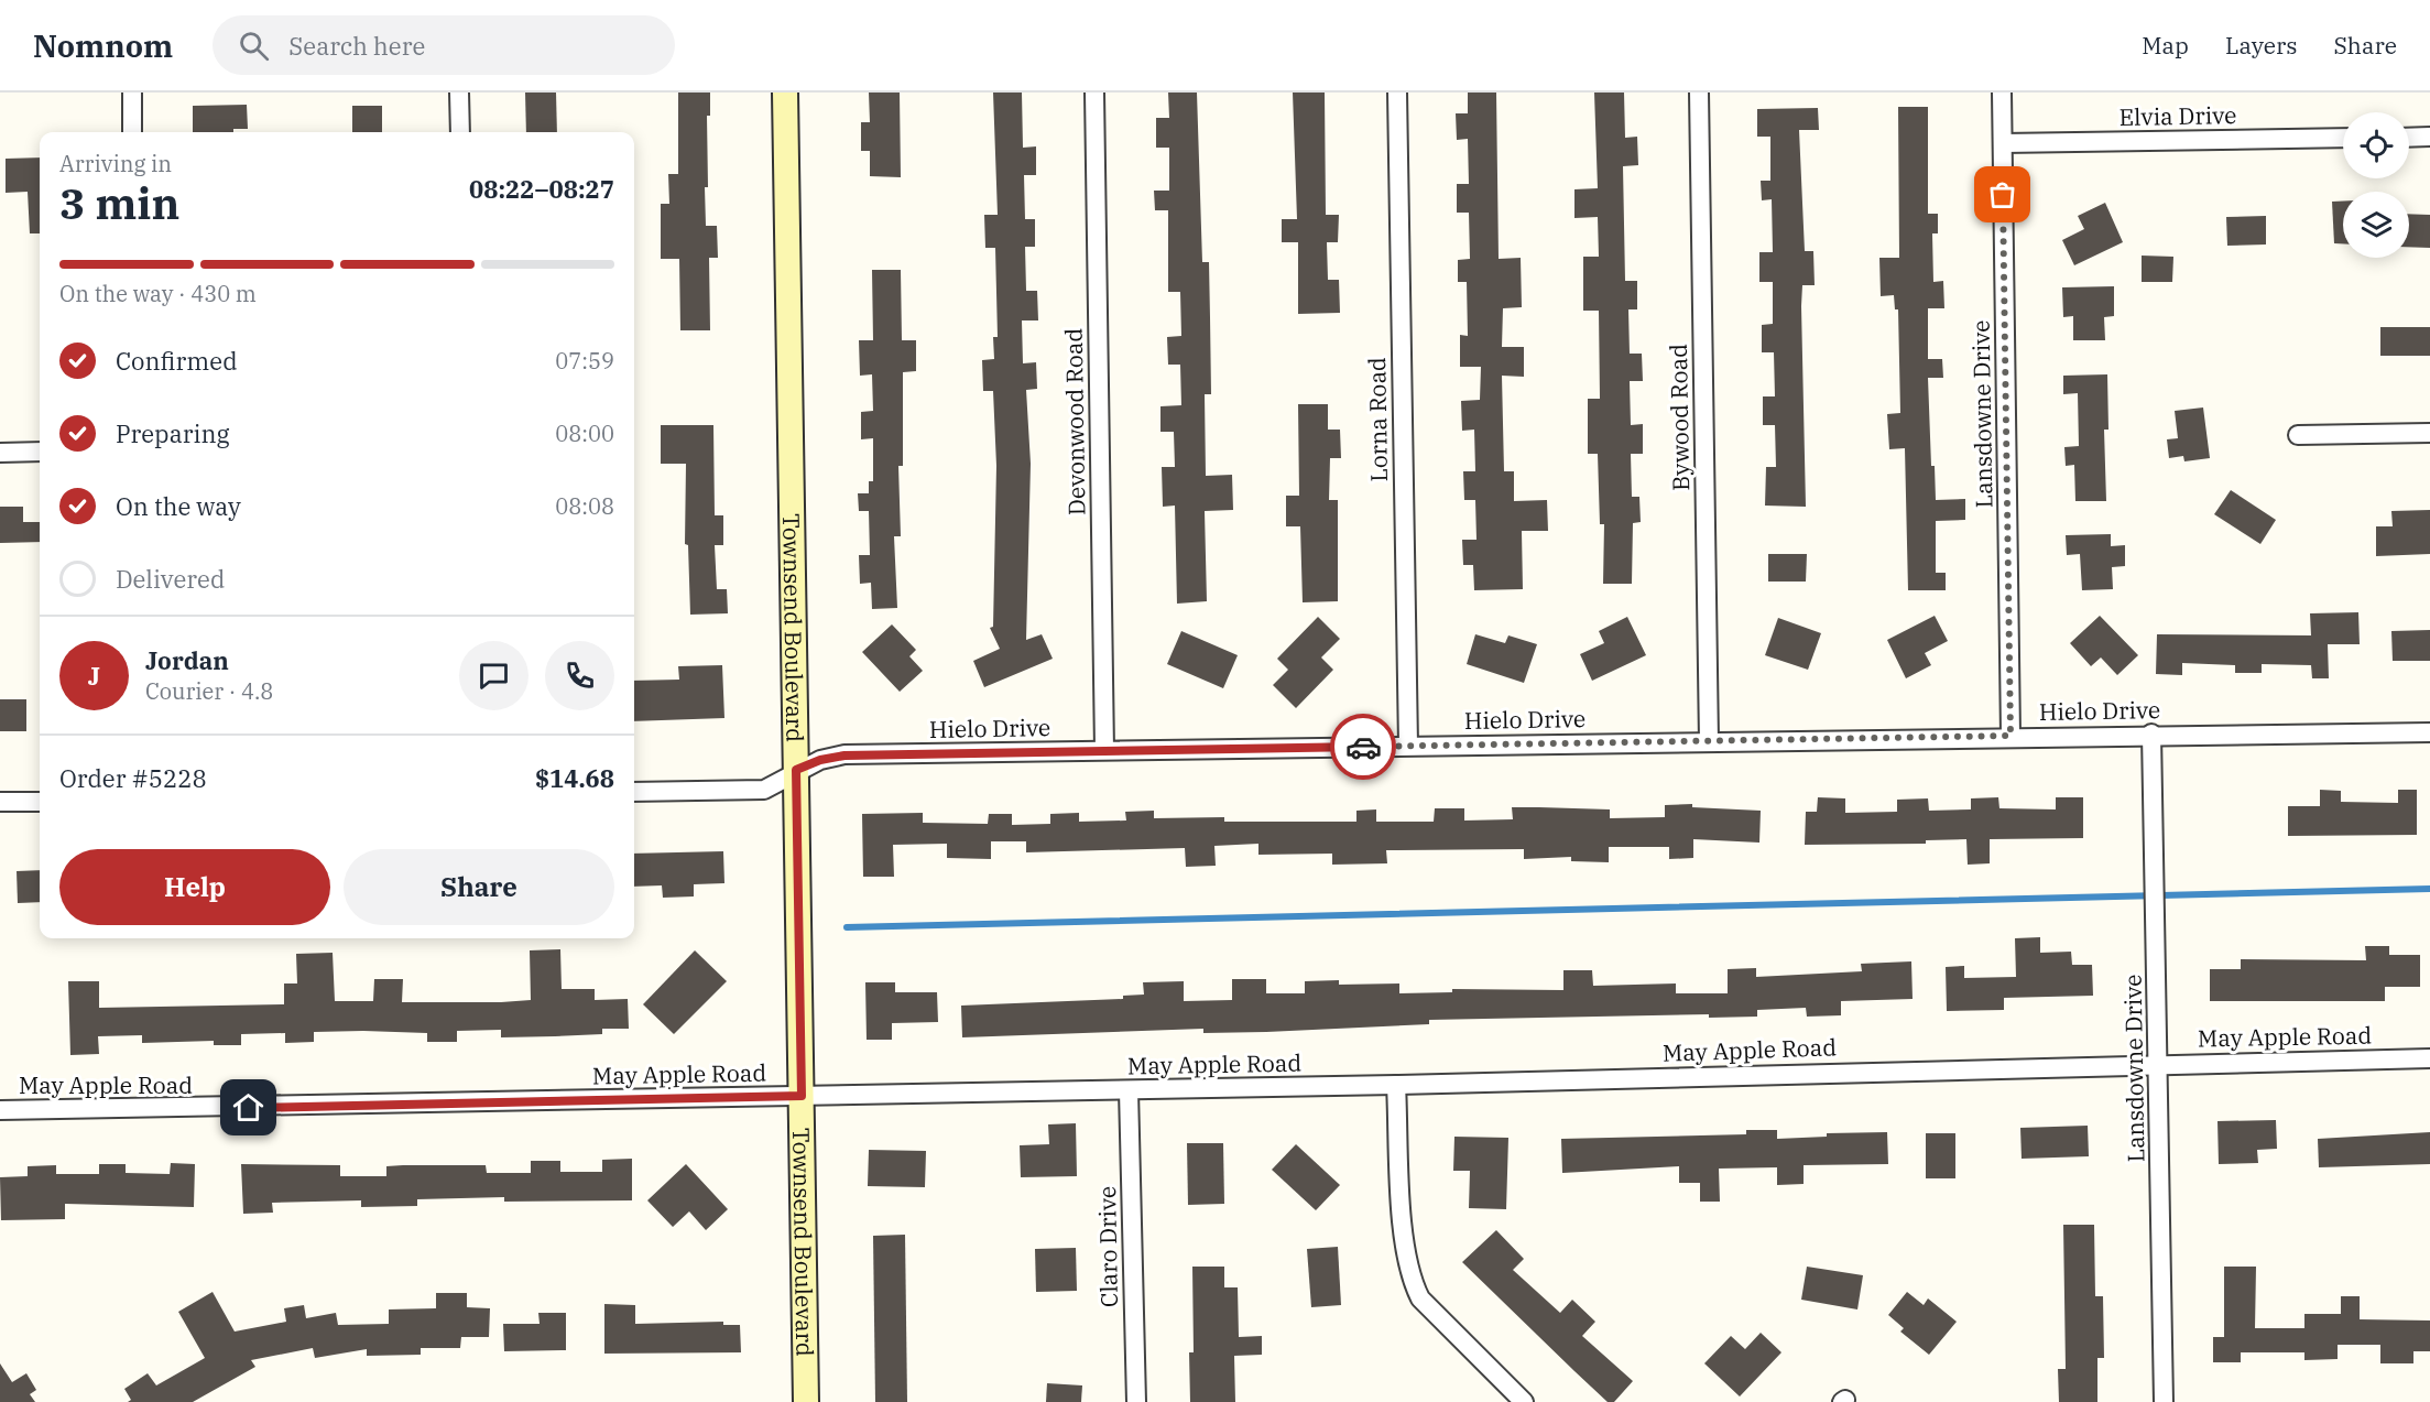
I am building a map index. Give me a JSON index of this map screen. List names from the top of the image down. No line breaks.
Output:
{"streets":{"street":["Elvia Drive","Lansdowne Drive","Bywood Road","Lorna Road","Devonwood Road","Townsend Boulevard","Hielo Drive","May Apple Road","Claro Drive"]},"crossings":[["Elvia Drive","Lansdowne Drive"],["Lansdowne Drive","Hielo Drive"],["Lansdowne Drive","May Apple Road"],["Bywood Road","Hielo Drive"],["Lorna Road","Hielo Drive"],["Devonwood Road","Hielo Drive"],["Townsend Boulevard","Hielo Drive"],["Townsend Boulevard","May Apple Road"],["May Apple Road","Claro Drive"]],"page":{"header":"Nomnom","search":"Search here","nav":["Map","Layers","Share"],"heading":["3 min","Arriving in","08:22–08:27"],"panel":["Jordan","Courier · 4.8","Order #5228","$14.68"],"bar":"On the way · 430 m","list":[["Confirmed","07:59"],["Preparing","08:00"],["On the way","08:08"],"Delivered"],"round":"J","buttons":["Help","Share"]}}
